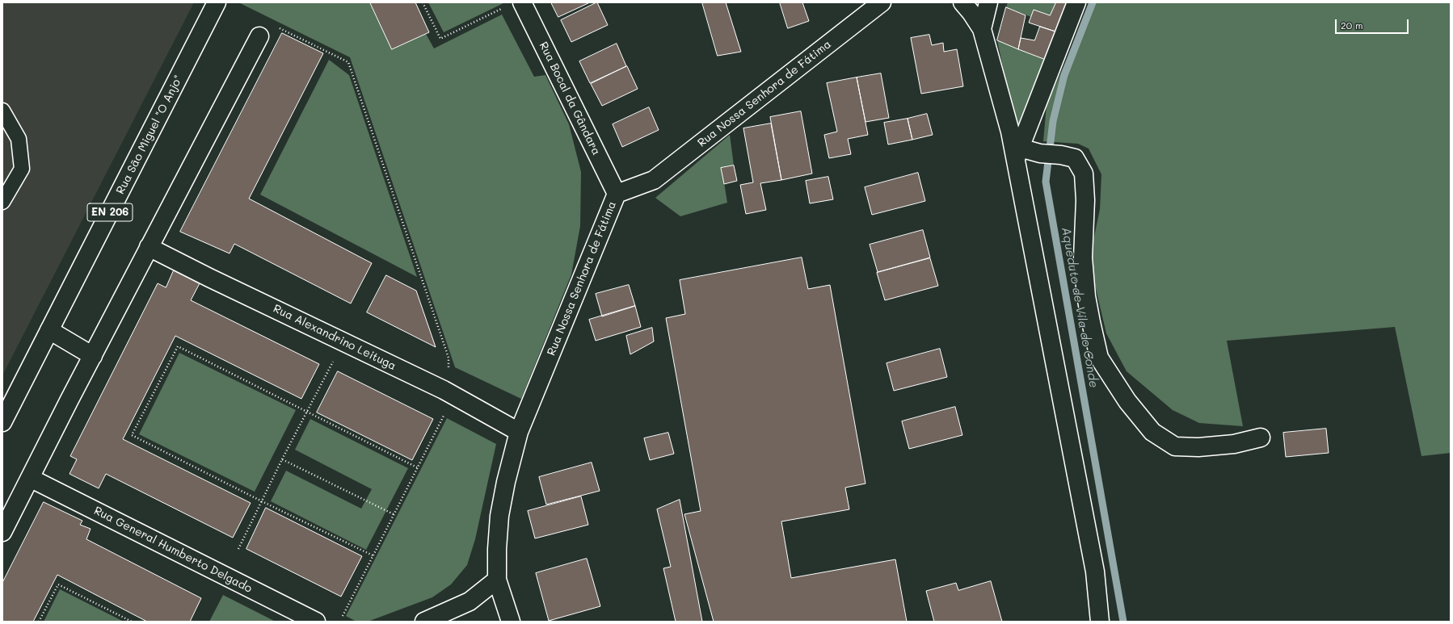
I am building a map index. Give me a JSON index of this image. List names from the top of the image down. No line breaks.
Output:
{"streets":{"street":["Rua Nossa Senhora de Fátima","Rua Bocal da Gândara","Rua São Miguel \"O Anjo\"","EN 206","Rua Alexandrino Leituga","Rua General Humberto Delgado"]},"crossings":[["Rua Nossa Senhora de Fátima","Rua Bocal da Gândara"],["Rua Nossa Senhora de Fátima","Rua Alexandrino Leituga"]],"water":["Aqueduto de Vila do Conde"],"scale_bar":"20 m"}
